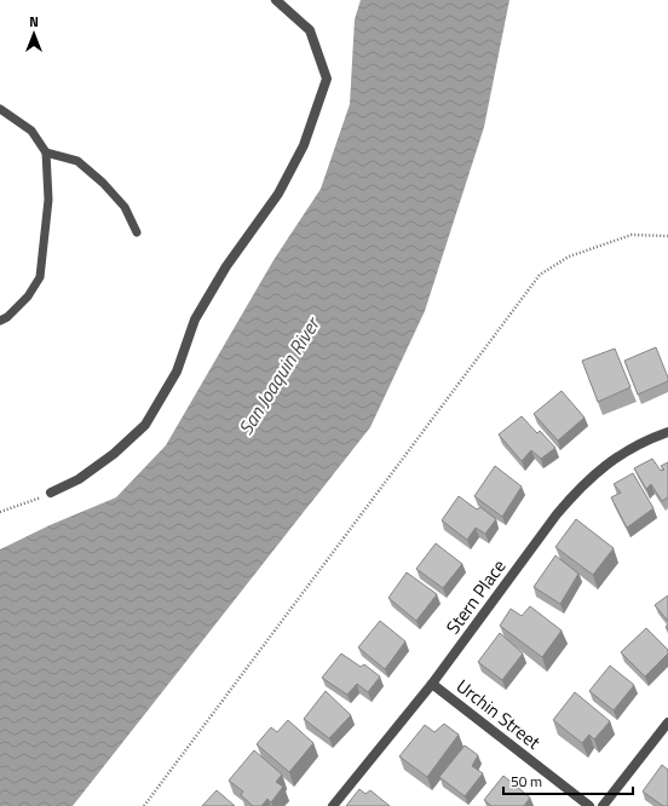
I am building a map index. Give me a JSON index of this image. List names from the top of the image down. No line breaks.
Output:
{"streets":{"street":["Stern Place","Urchin Street"]},"crossings":[["Stern Place","Urchin Street"]],"water":["San Joaquin River"],"scale_bar":"50 m","north":"top"}
